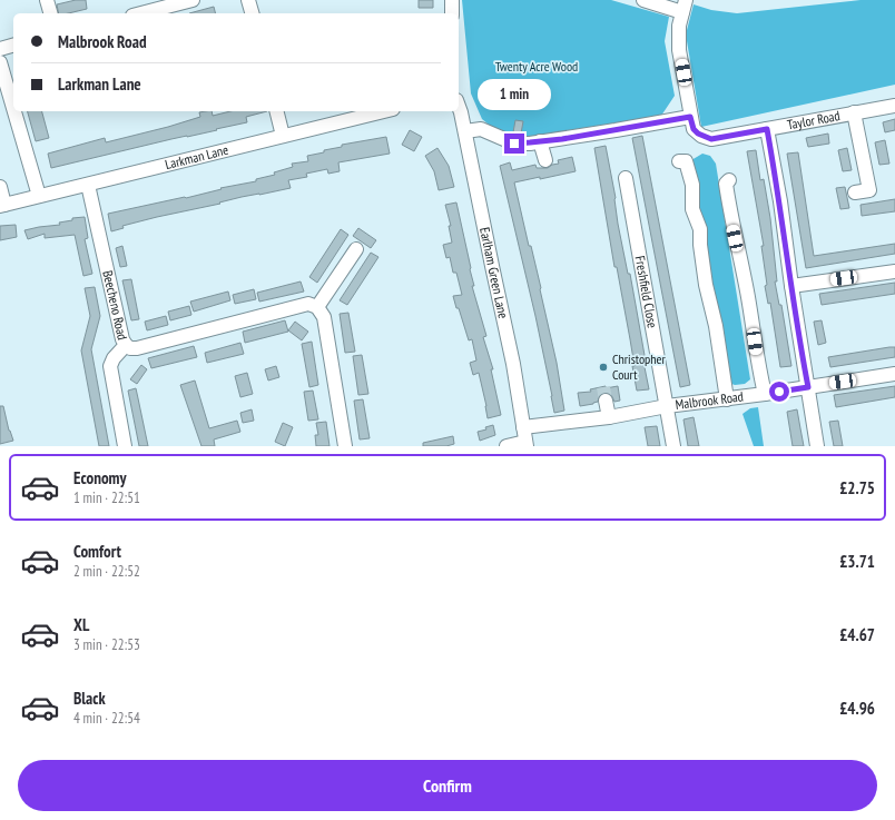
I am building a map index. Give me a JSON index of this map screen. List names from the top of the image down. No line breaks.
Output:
{"streets":{"street":["Taylor Road","Larkman Lane","Earlham Green Lane","Freshfield Close","Beecheno Road","Malbrook Road"]},"crossings":[["Larkman Lane","Beecheno Road"],["Earlham Green Lane","Malbrook Road"],["Freshfield Close","Malbrook Road"]],"parks":["Twenty Acre Wood"],"places":["Christopher Court"],"page":{"banner":["Malbrook Road","Larkman Lane"],"bubble":"1 min","list":[{"name":"Economy","note":"1 min · 22:51","value":"£2.75"},{"name":"Comfort","note":"2 min · 22:52","value":"£3.71"},{"name":"XL","note":"3 min · 22:53","value":"£4.67"},{"name":"Black","note":"4 min · 22:54","value":"£4.96"}],"buttons":"Confirm"}}
